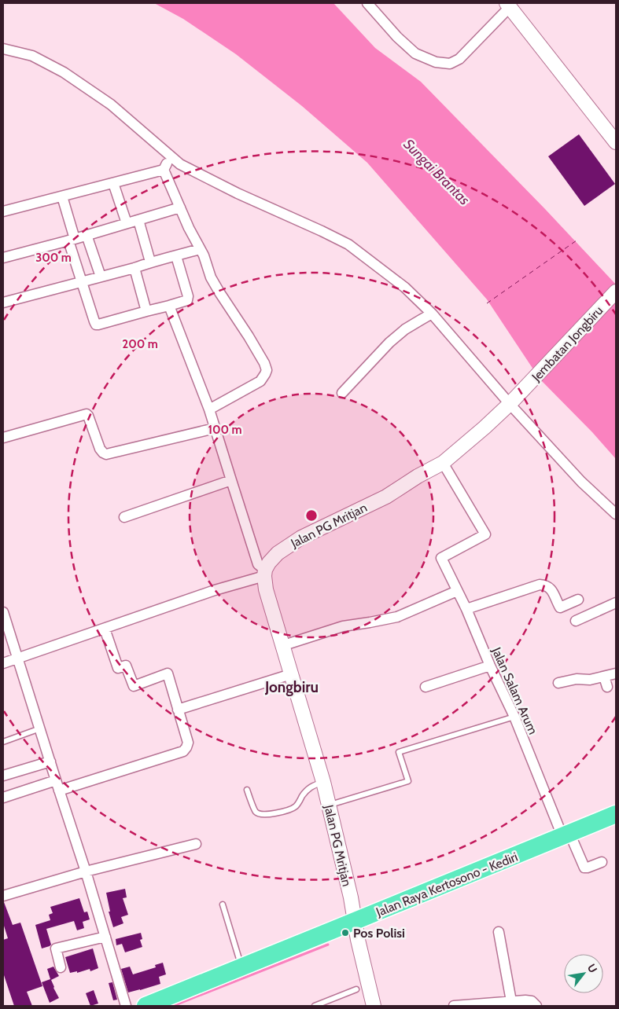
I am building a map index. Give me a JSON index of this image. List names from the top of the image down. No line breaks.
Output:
{"streets":{"highway":["Jalan Raya Kertosono - Kediri"],"main road":["Jembatan Jongbiru","Jalan PG Mritjan"],"street":["Jalan Salam Arum"]},"crossings":[["Jembatan Jongbiru","Jalan PG Mritjan"],["Jalan PG Mritjan","Jalan Salam Arum"],["Jalan PG Mritjan","Jalan Raya Kertosono - Kediri"],["Jalan Salam Arum","Jalan Raya Kertosono - Kediri"]],"districts":["Jongbiru"],"water":["Sungai Brantas"],"places":["Pos Polisi"],"north":"top right","rings":["300 m","200 m","100 m"]}
